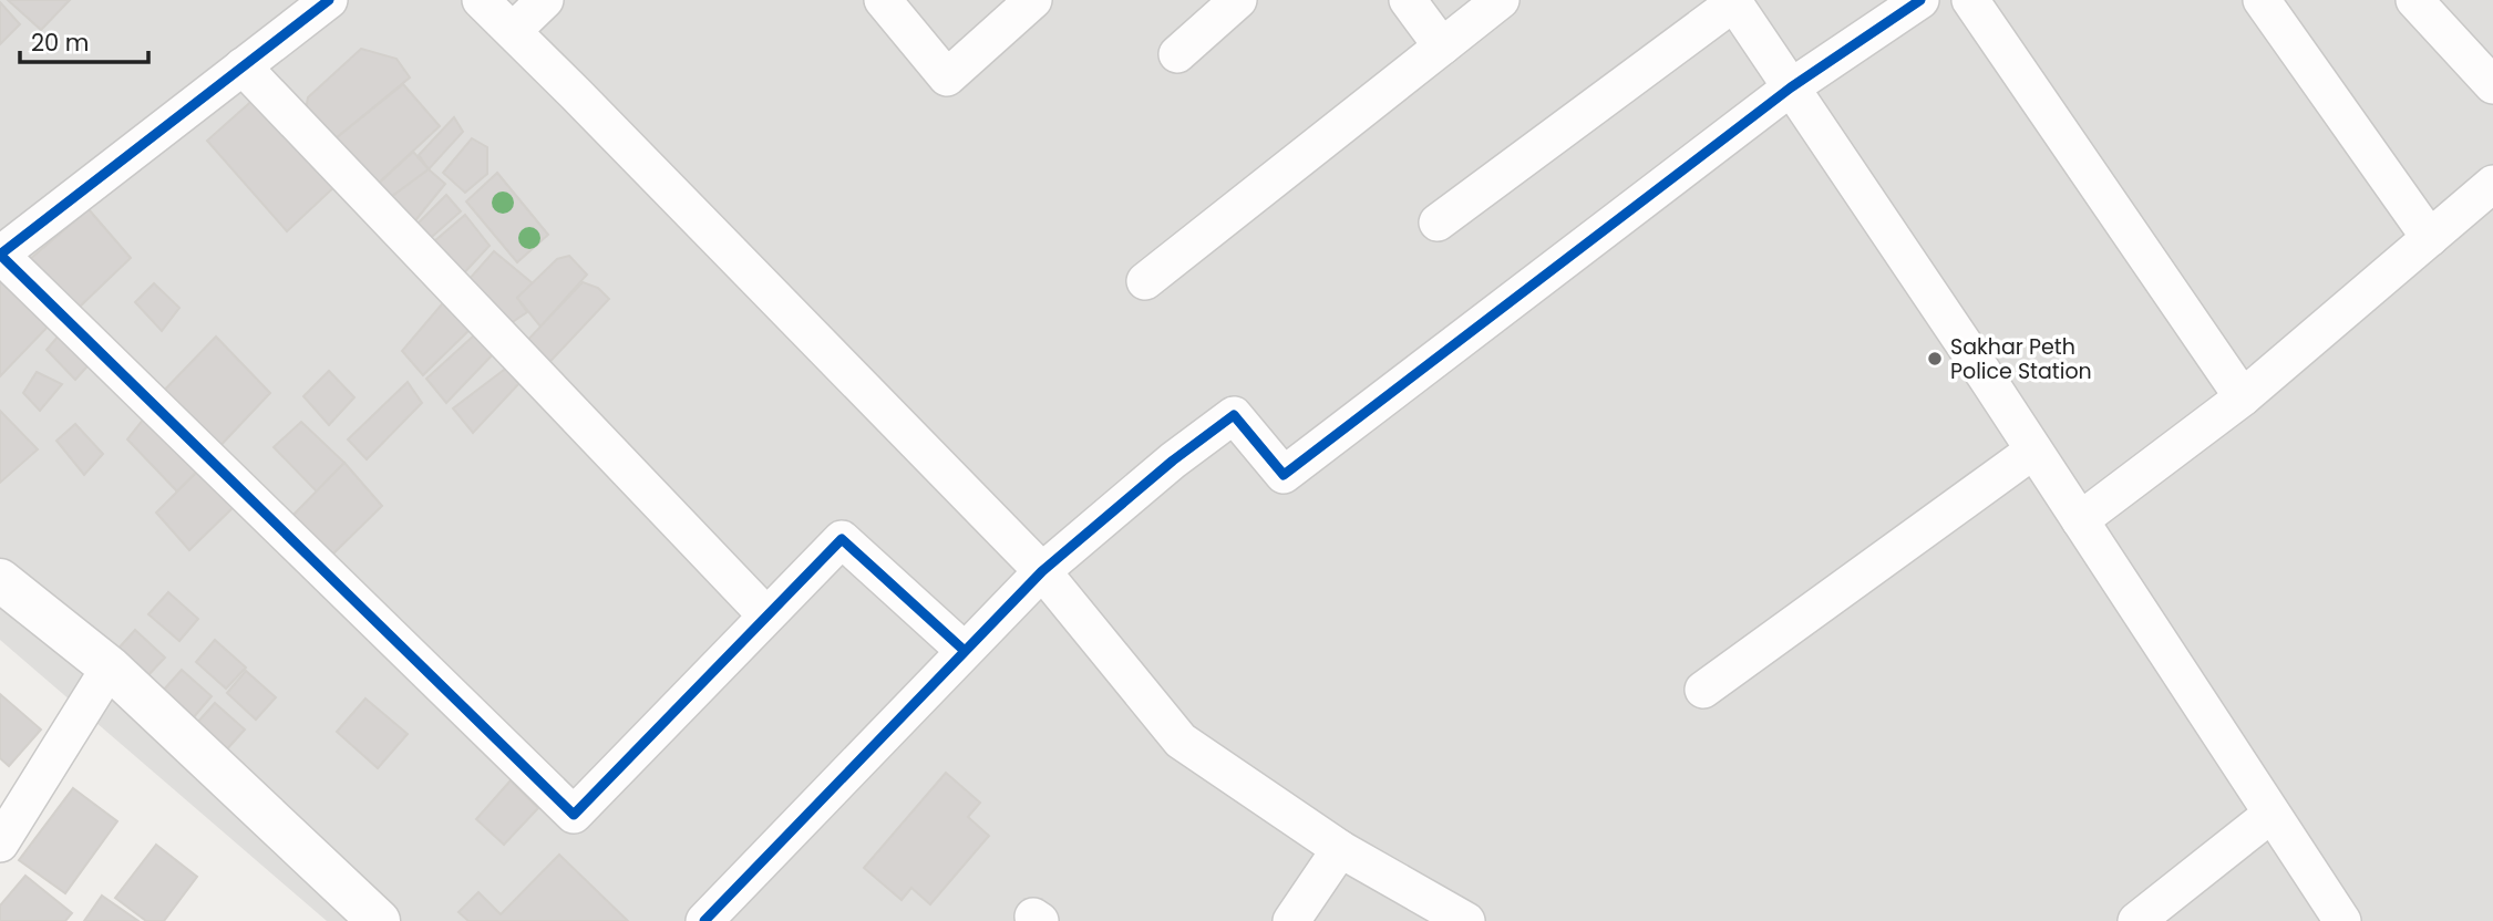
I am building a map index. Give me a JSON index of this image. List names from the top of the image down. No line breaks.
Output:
{"places":["Sakhar Peth Police Station"],"scale_bar":"20 m"}
